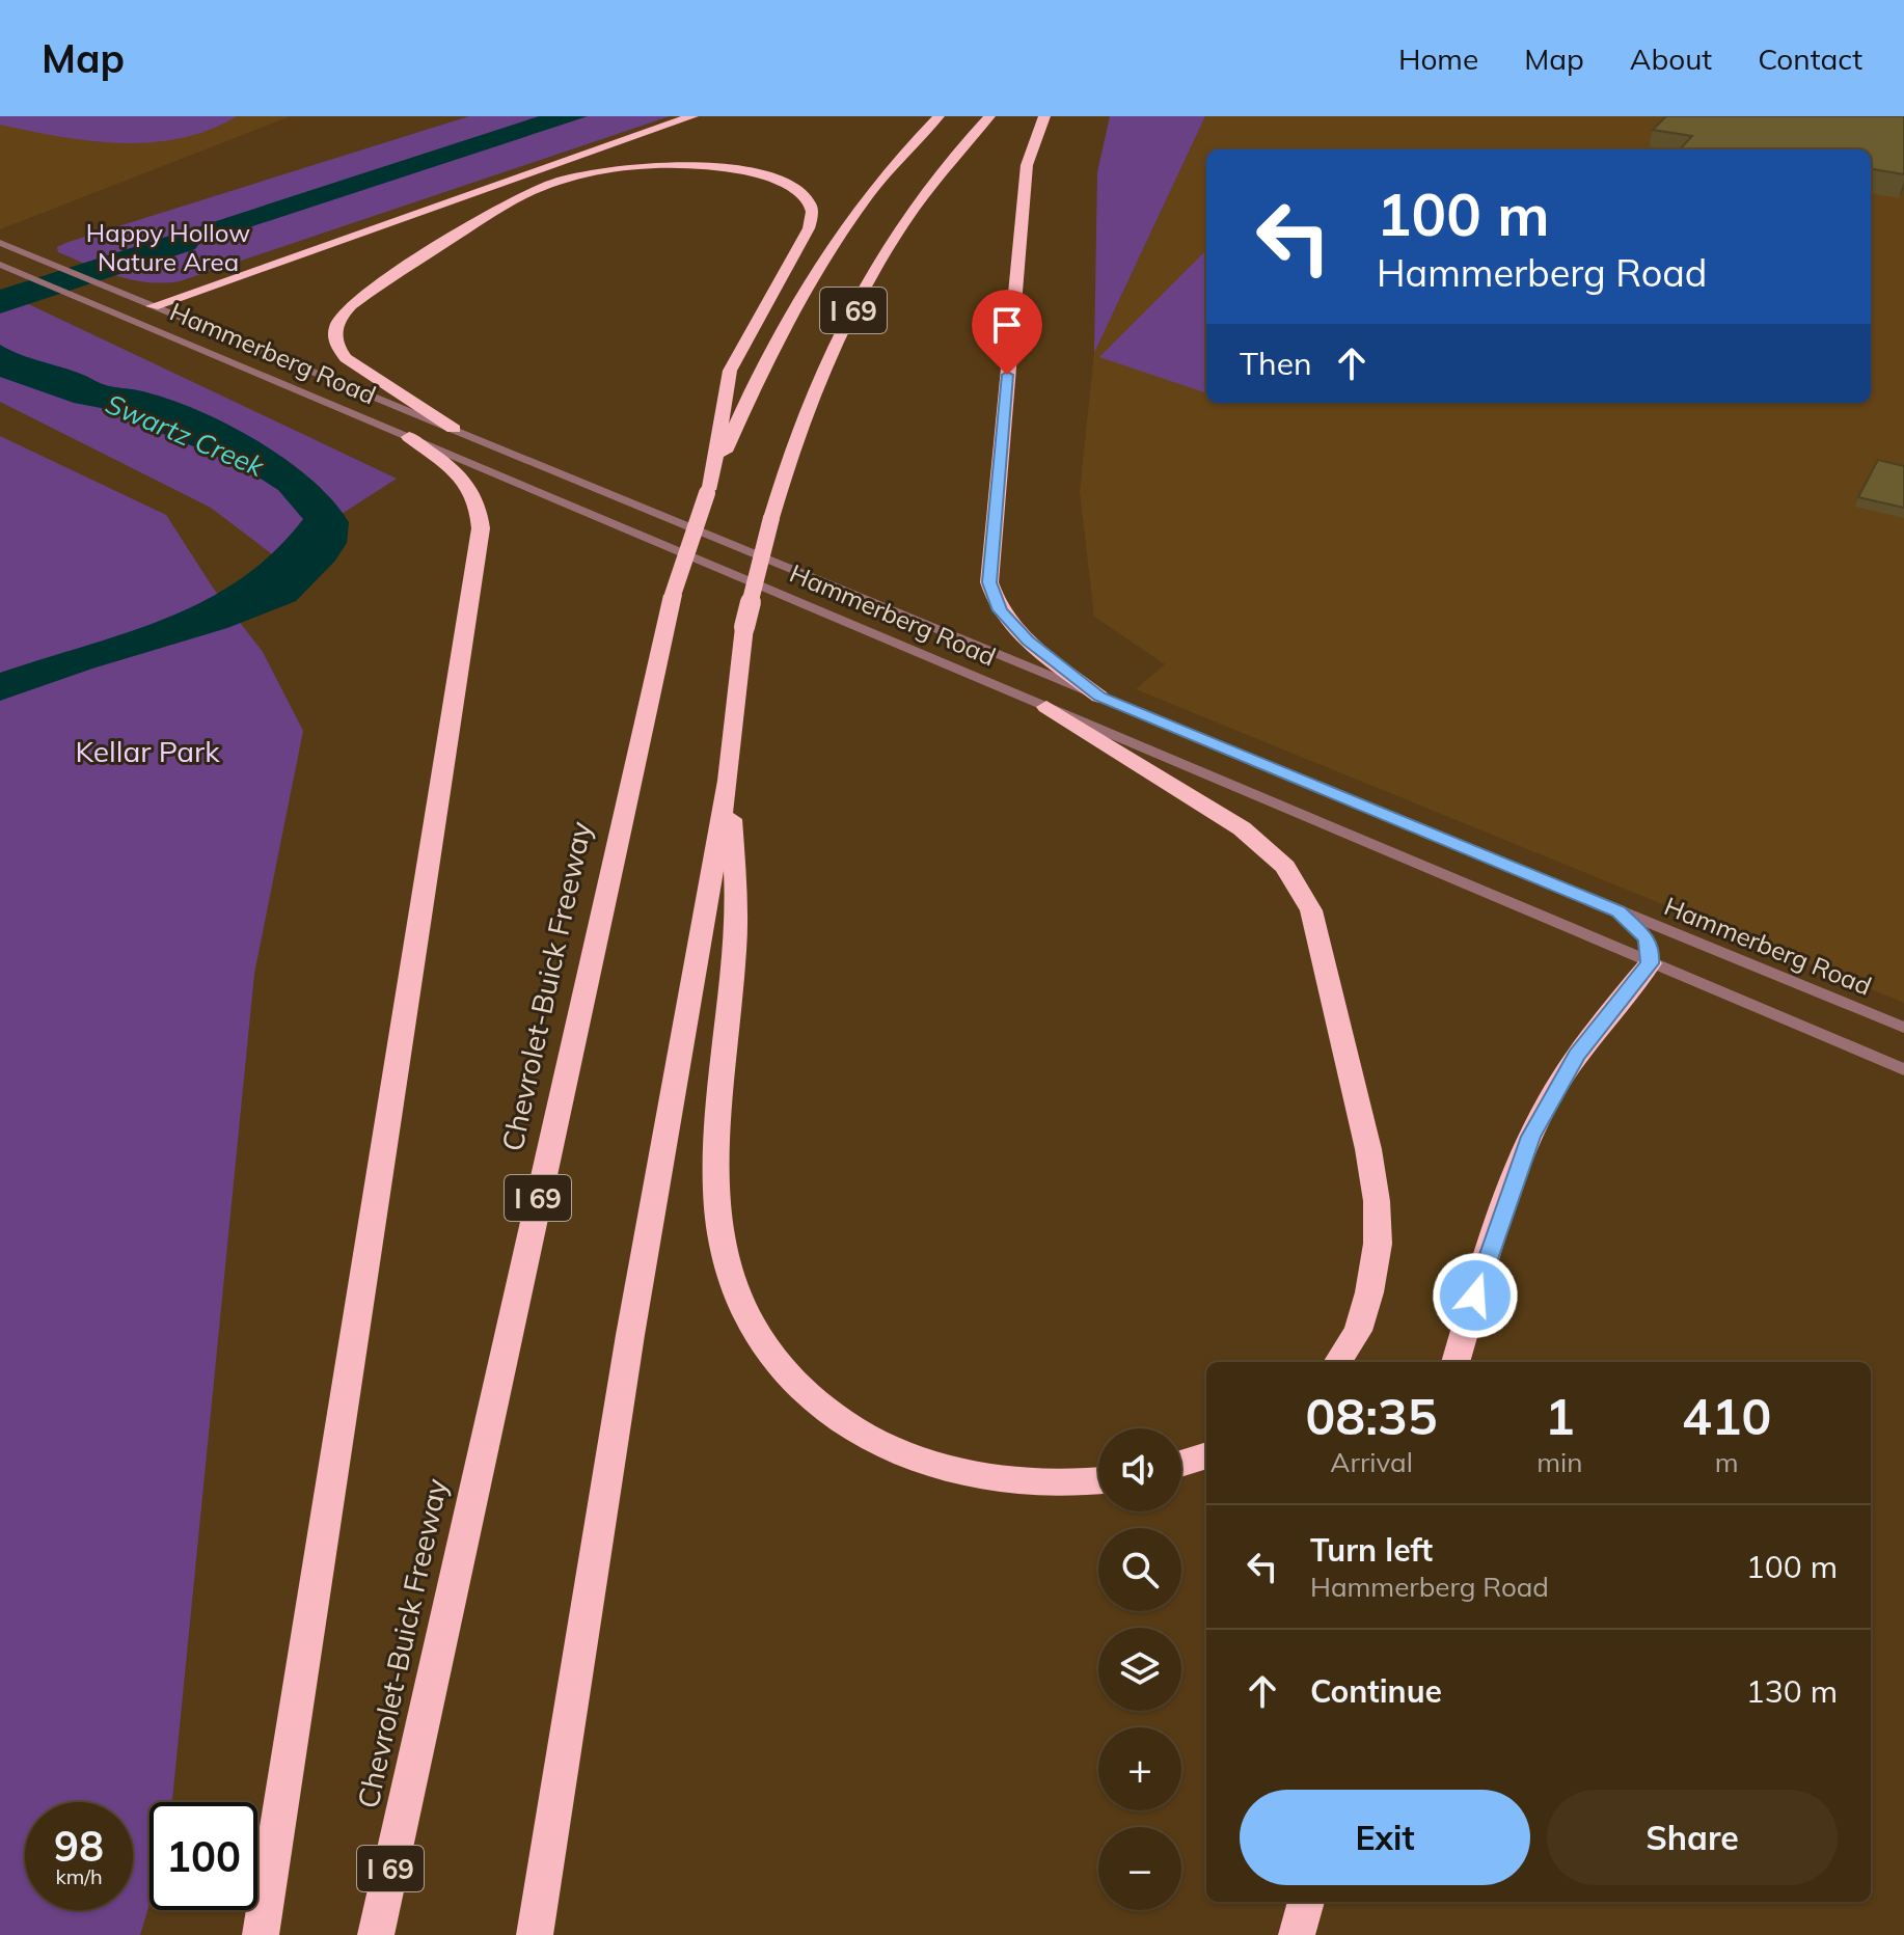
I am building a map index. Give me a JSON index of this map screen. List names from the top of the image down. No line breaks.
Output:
{"streets":{"highway":["I 69","Chevrolet-Buick Freeway"],"street":["Hammerberg Road"]},"water":["Swartz Creek"],"parks":["Happy Hollow Nature Area","Kellar Park"],"page":{"header":"Map","nav":["Home","Map","About","Contact"],"turn":["100 m","Hammerberg Road"],"then":"Then","eta":["08:35","Arrival","1","min","410","m"],"map_buttons":["+","−"],"list":[{"name":"Turn left","note":"Hammerberg Road","value":"100 m"},{"name":"Continue","value":"130 m"}],"buttons":["Exit","Share"],"speed":"98 km/h","limit":"100"}}
